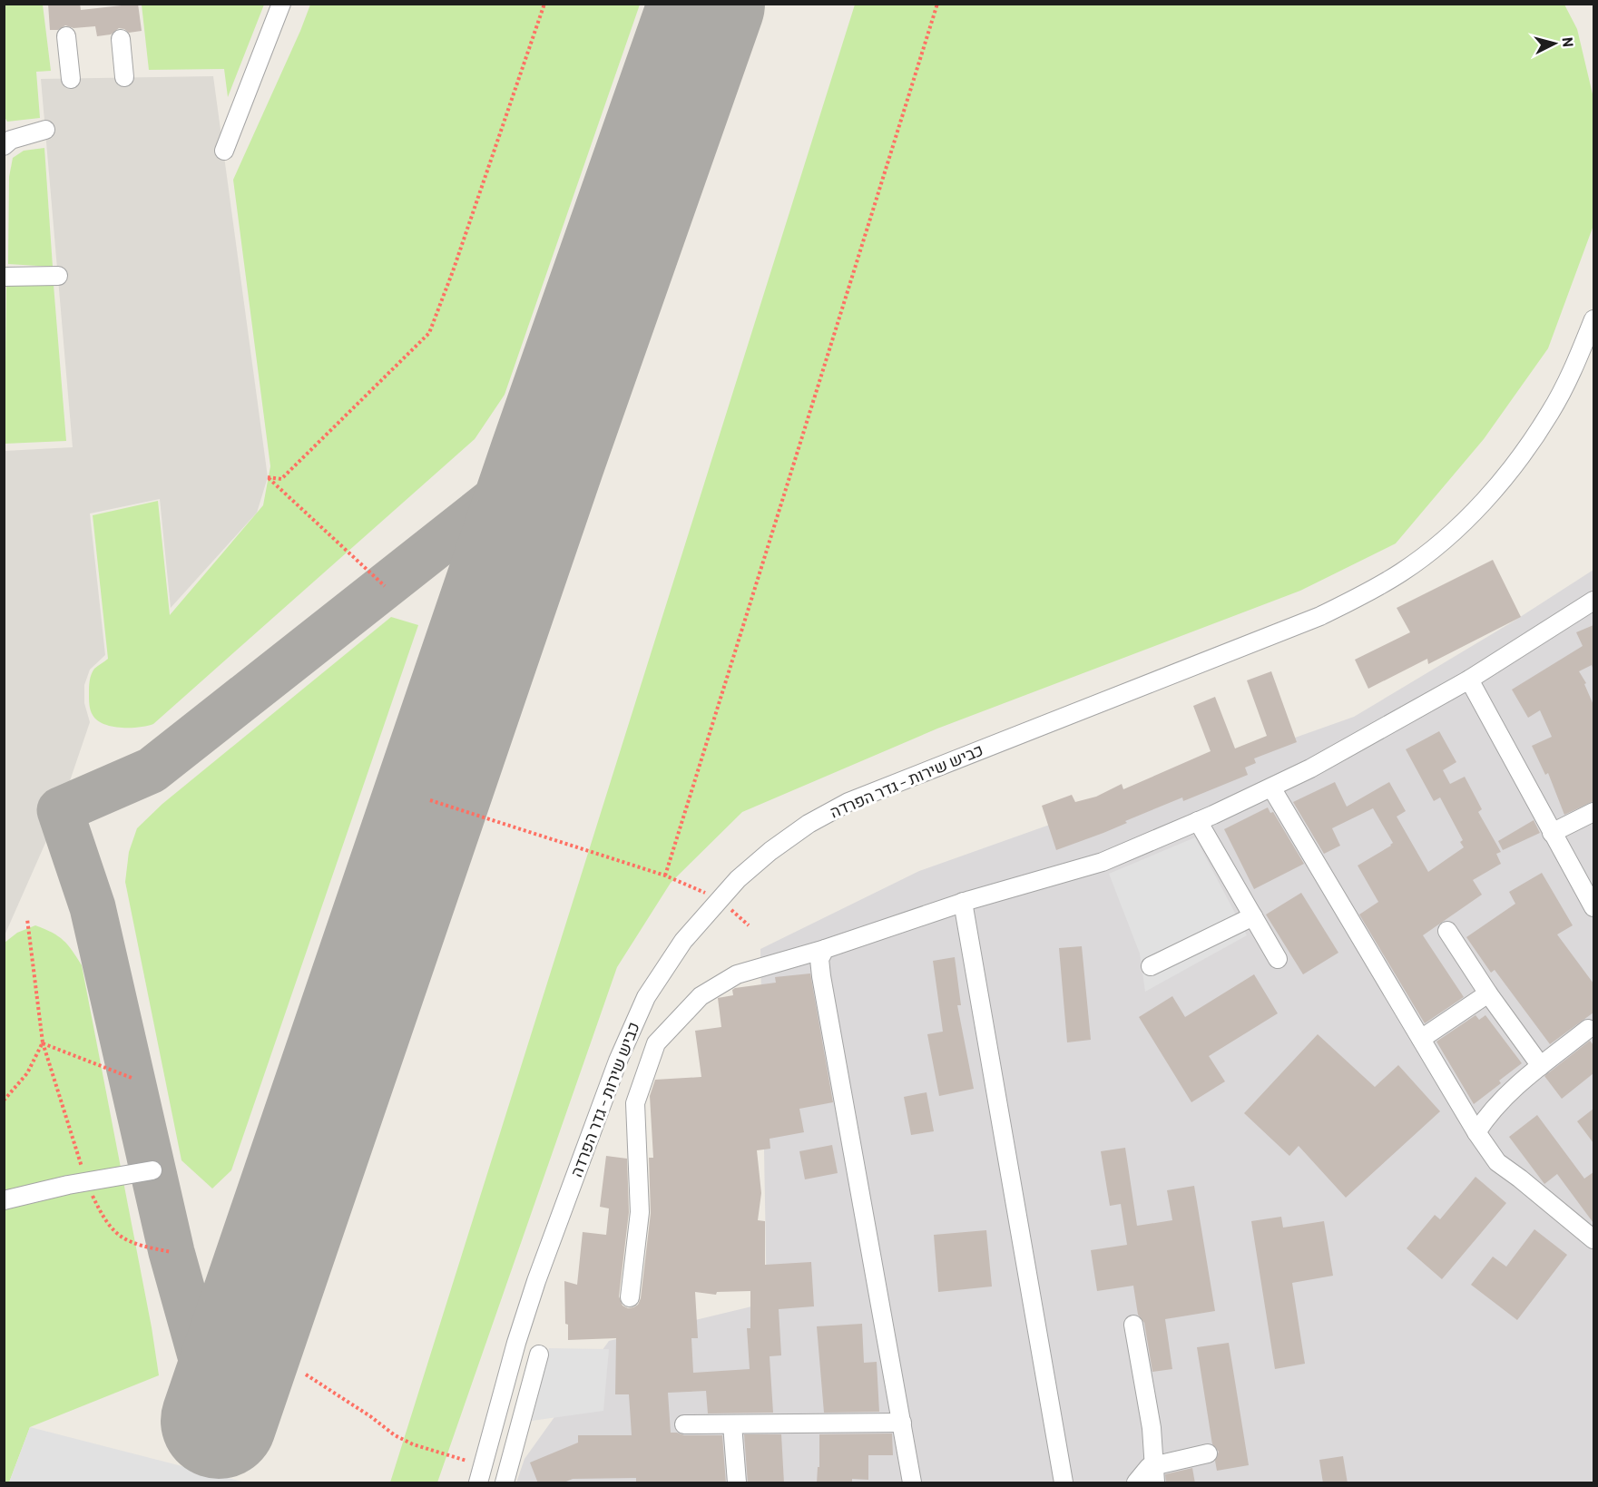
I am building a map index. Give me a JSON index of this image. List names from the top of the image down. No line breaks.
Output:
{"streets":{"street":["כביש שירות - גדר הפרדה"]},"north":"right"}
